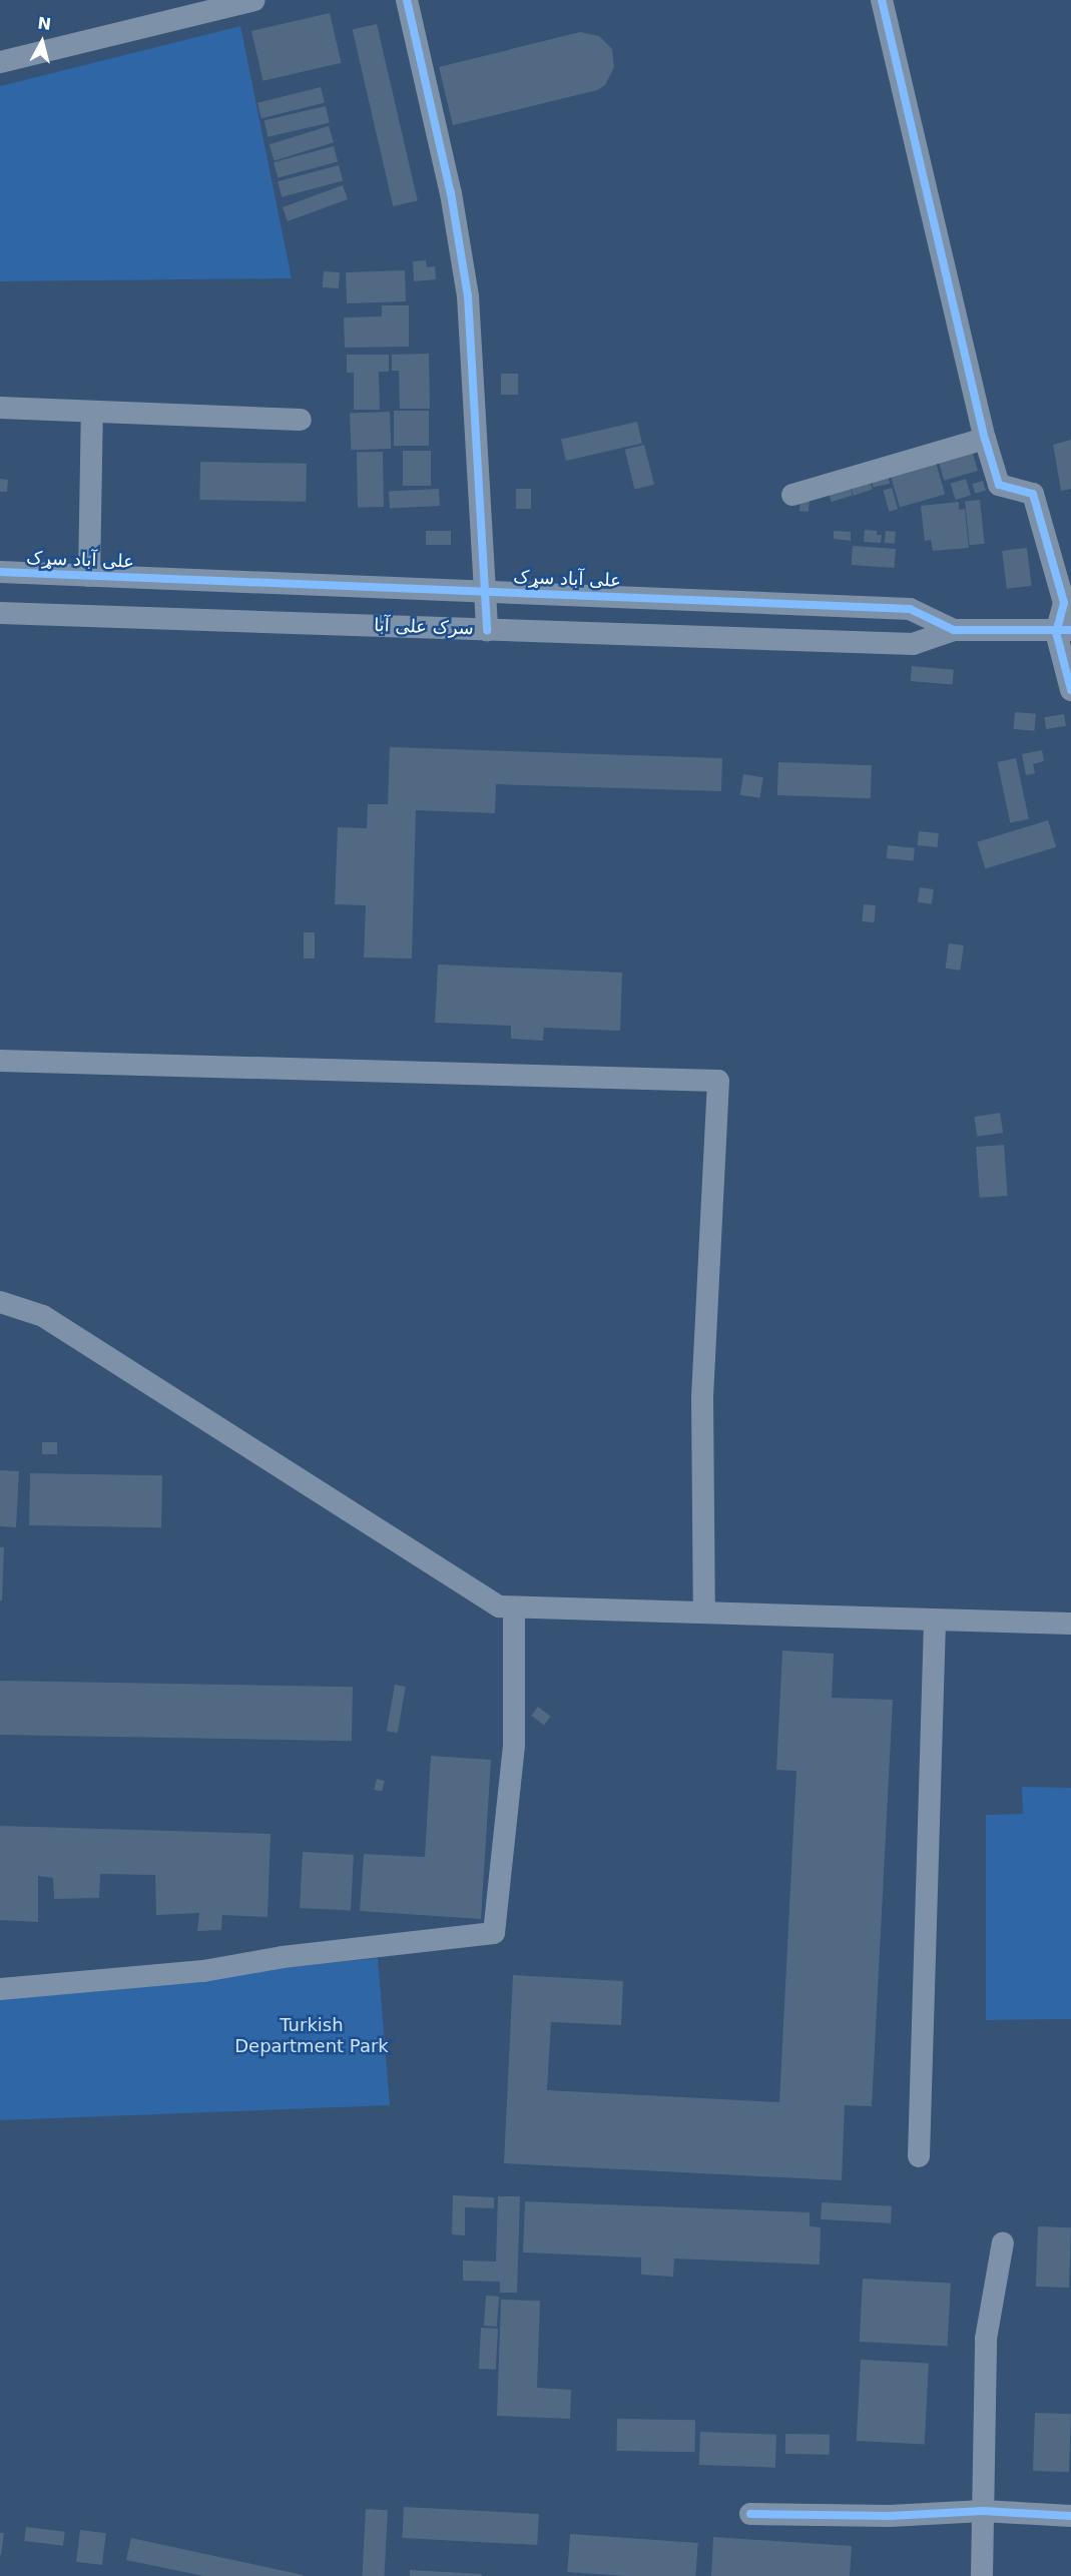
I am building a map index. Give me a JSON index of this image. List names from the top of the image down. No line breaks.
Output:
{"streets":{"street":["علی آباد سړک","سرک علی آبا"]},"crossings":[["علی آباد سړک","سرک علی آبا"]],"parks":["Turkish Department Park"],"north":"top"}
